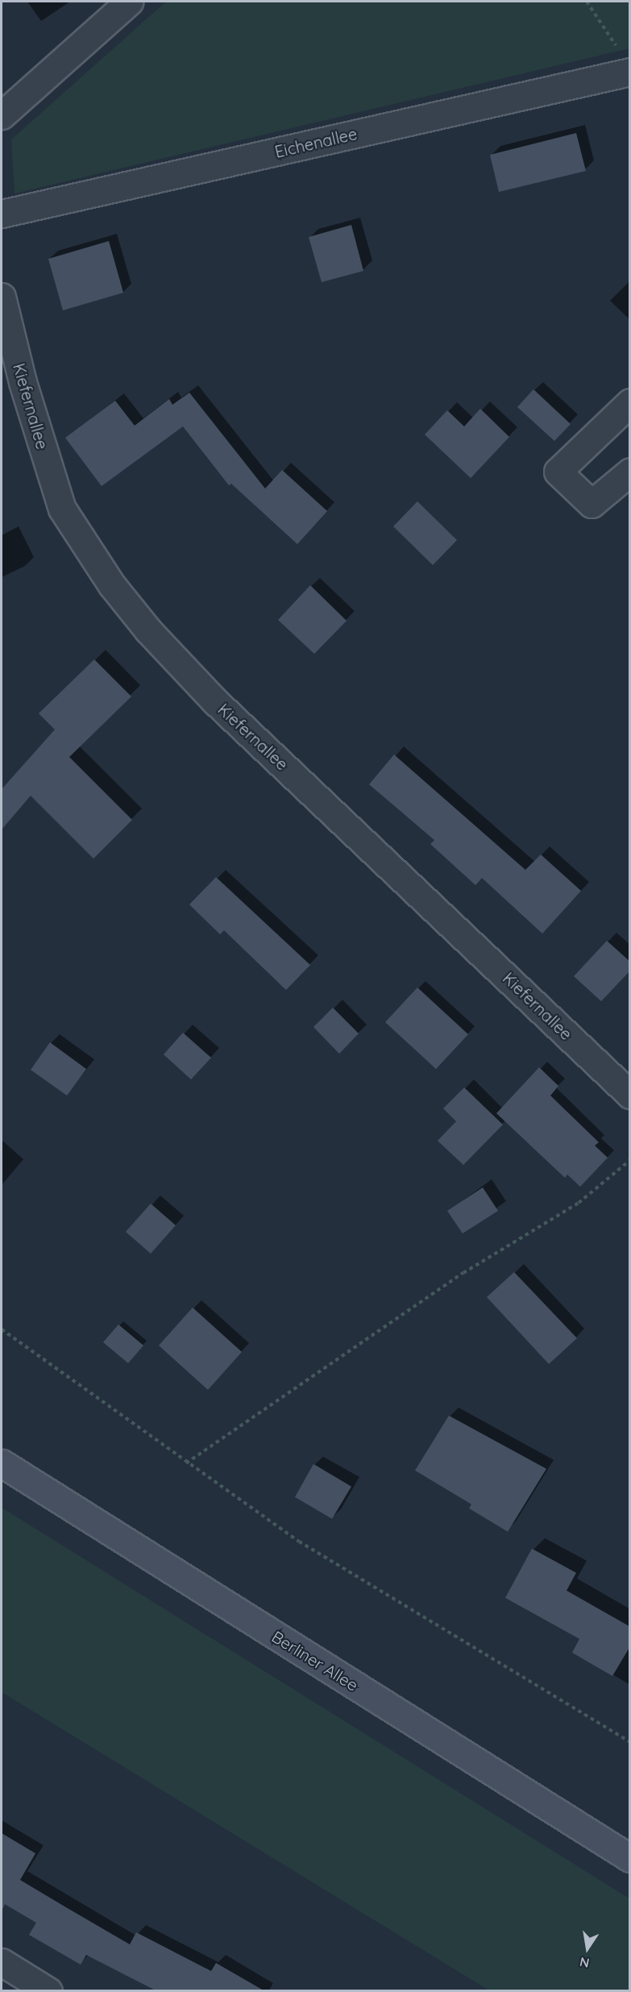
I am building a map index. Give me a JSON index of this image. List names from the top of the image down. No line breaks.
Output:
{"streets":{"main road":["Berliner Allee"],"street":["Eichenallee","Kiefernallee"]},"north":"bottom"}
